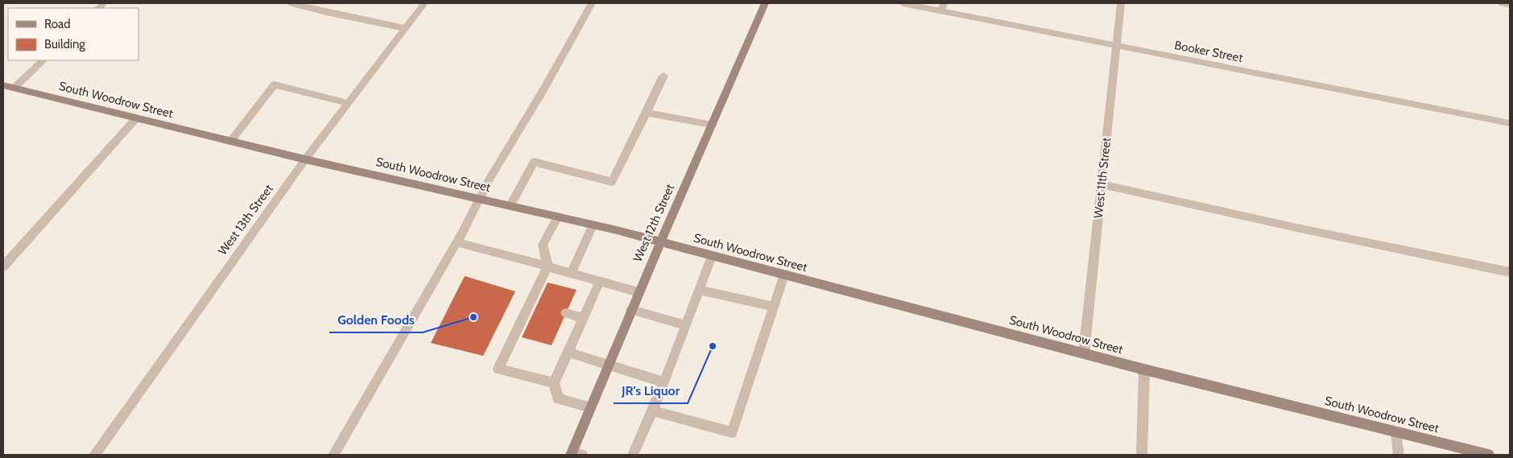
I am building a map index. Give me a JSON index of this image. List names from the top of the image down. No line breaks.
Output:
{"streets":{"main road":["South Woodrow Street","West 12th Street"],"street":["Booker Street","West 11th Street","West 13th Street"]},"crossings":[["Booker Street","West 11th Street"],["South Woodrow Street","West 11th Street"],["South Woodrow Street","West 13th Street"],["South Woodrow Street","West 12th Street"]],"places":["Golden Foods","JR's Liquor"],"legend":["Road","Building"]}
